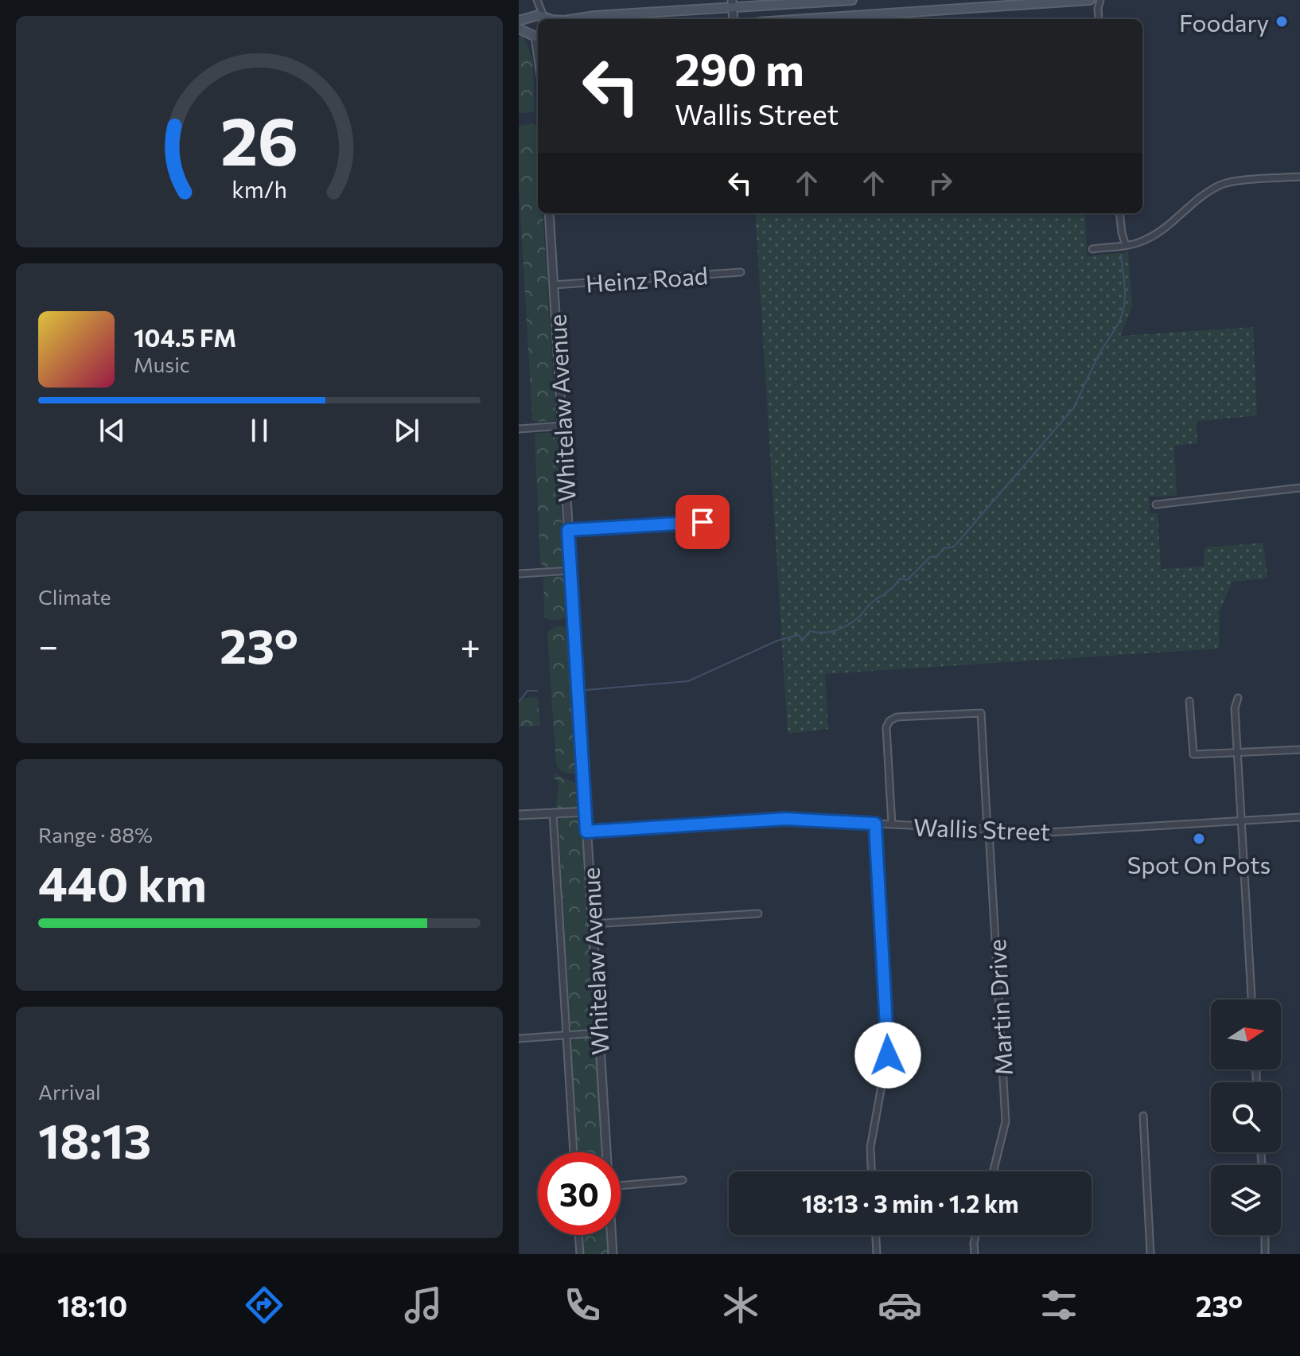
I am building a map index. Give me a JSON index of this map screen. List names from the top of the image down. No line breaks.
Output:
{"streets":{"street":["Heinz Road","Whitelaw Avenue","Wallis Street","Martin Drive"]},"crossings":[["Heinz Road","Whitelaw Avenue"],["Whitelaw Avenue","Wallis Street"],["Wallis Street","Martin Drive"]],"places":["Foodary","Spot On Pots"],"north":"right","page":{"turn":["290 m","Wallis Street"],"song":["104.5 FM","Music"],"tile":["Climate",["Range · 88%","440 km"],["Arrival","18:13"]],"heat":["−","23°","+"],"limit":"30","trip":"18:13 · 3 min · 1.2 km","tabs":["18:10","23°"],"gauge":["26","km/h"]}}
